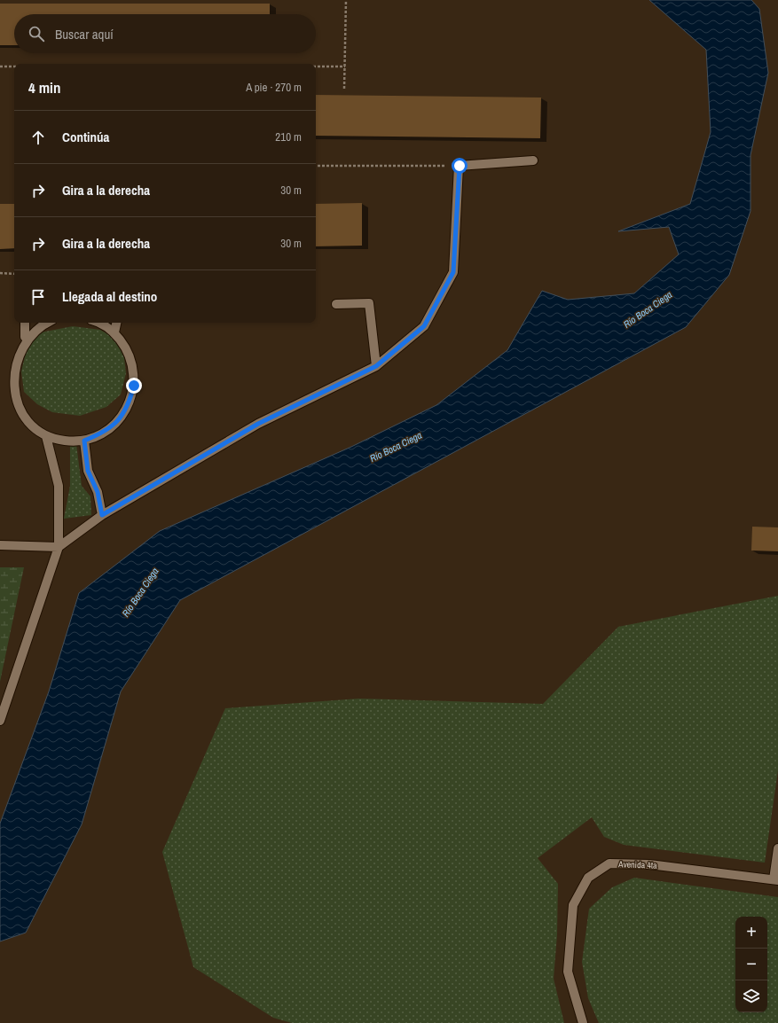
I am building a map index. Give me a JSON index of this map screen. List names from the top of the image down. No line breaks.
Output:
{"streets":{"street":["Avenida 4ta"]},"water":["Río Boca Ciega"],"page":{"search":"Buscar aquí","heading":["4 min","A pie · 270 m"],"list":[["Continúa","210 m"],["Gira a la derecha","30 m"],["Gira a la derecha","30 m"],"Llegada al destino"],"map_buttons":["+","−"]}}
